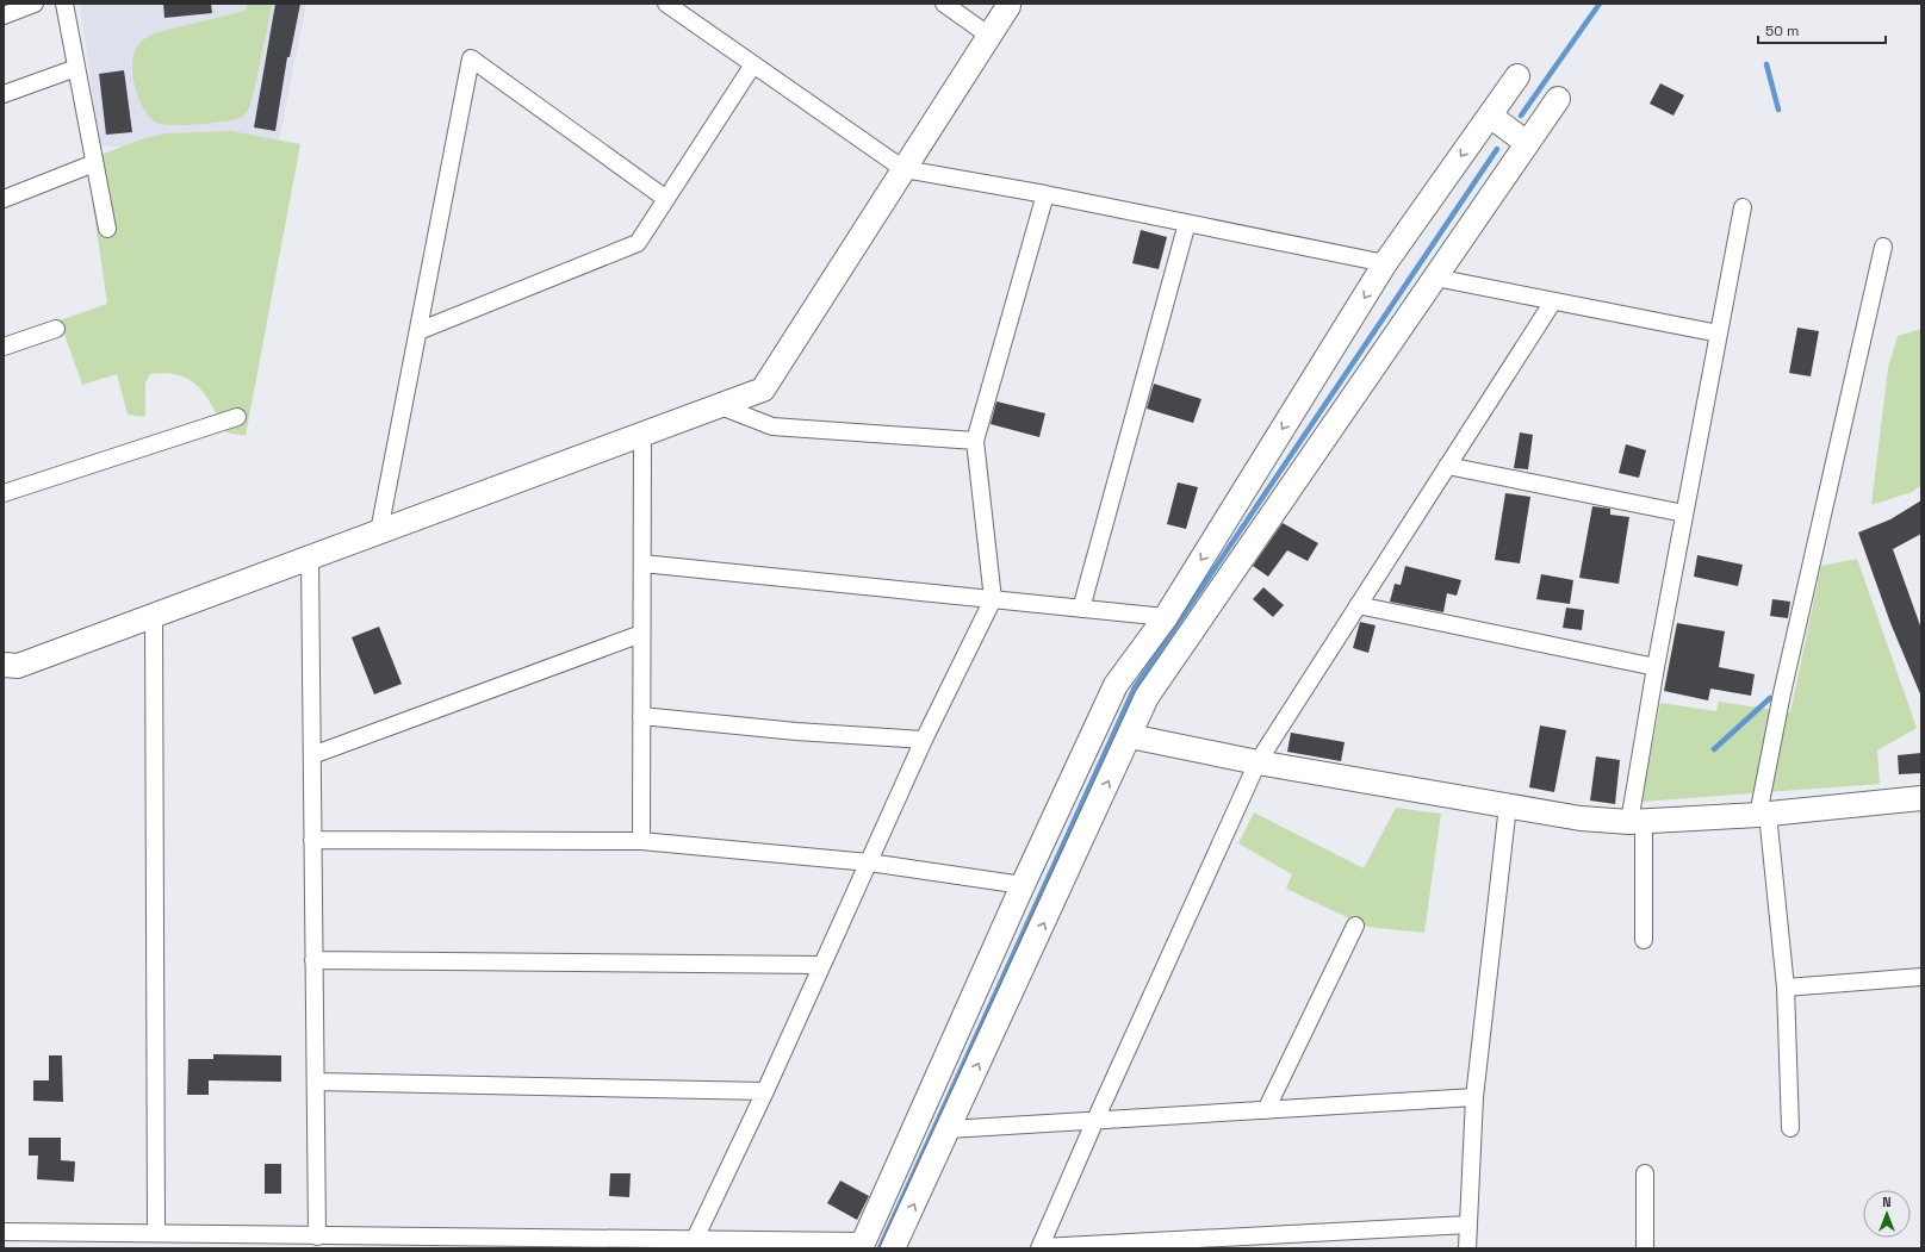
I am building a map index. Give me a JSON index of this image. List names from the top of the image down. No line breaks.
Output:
{"scale_bar":"50 m","north":"top"}
